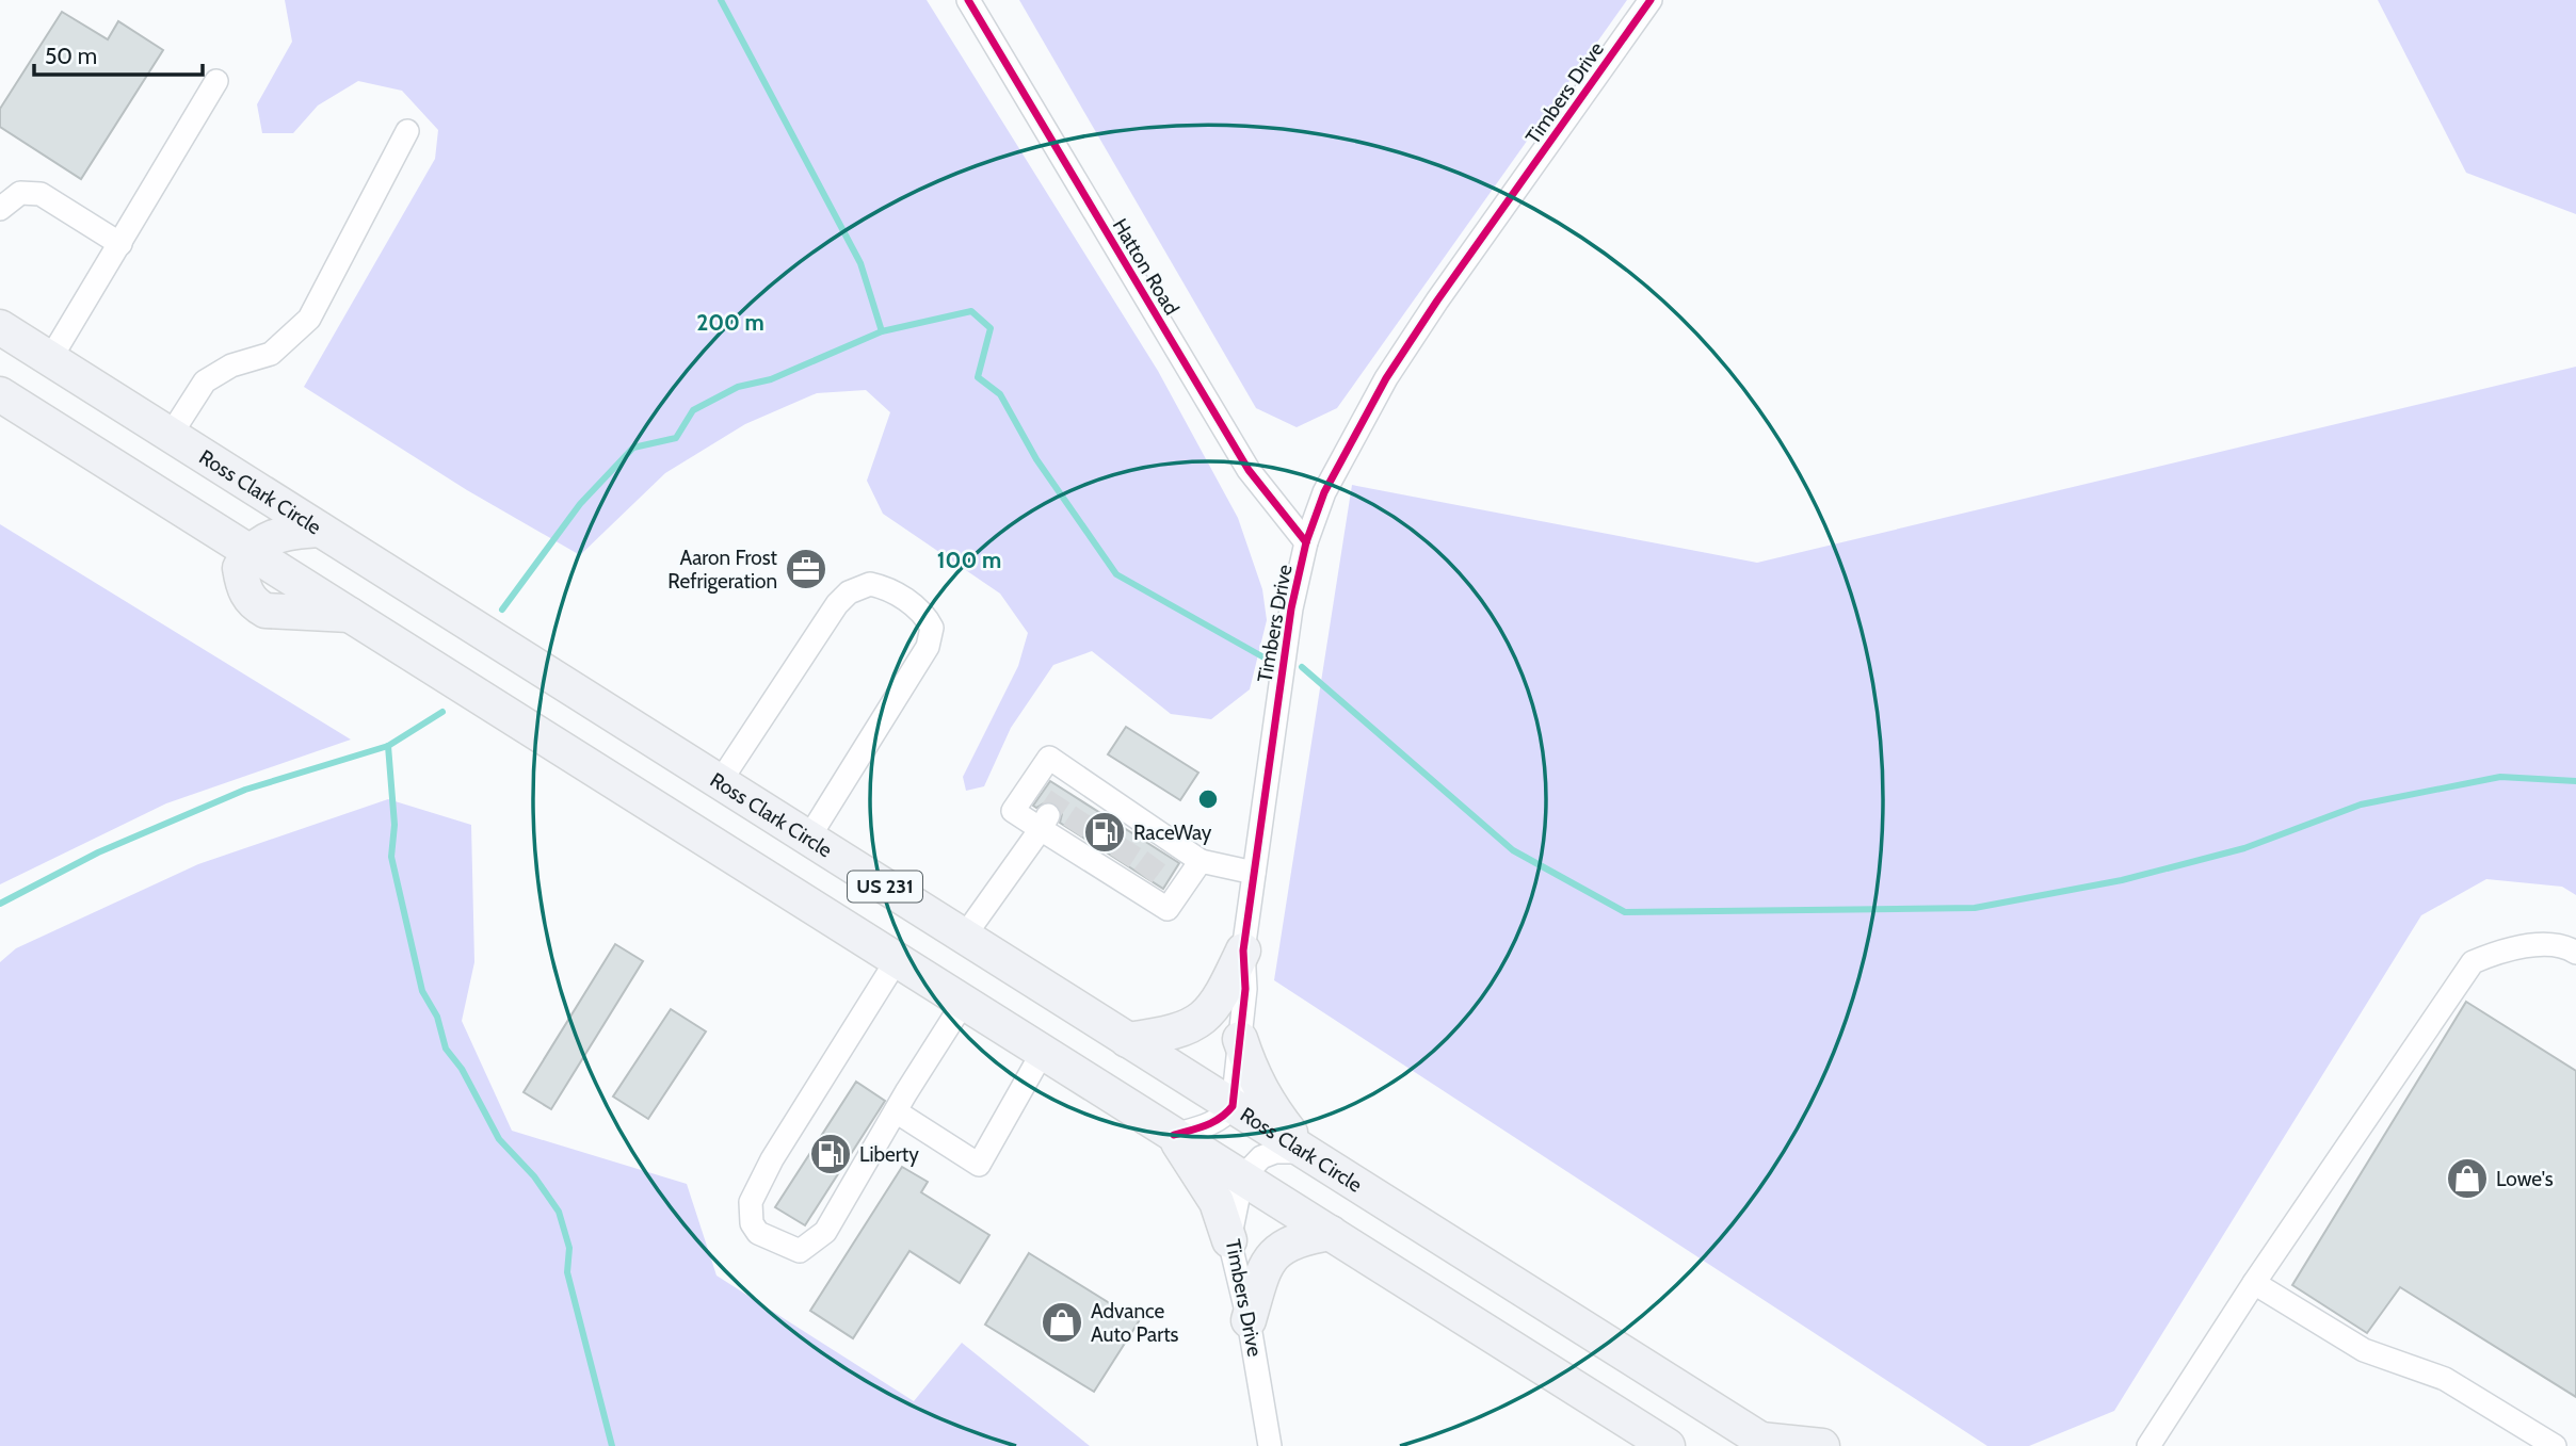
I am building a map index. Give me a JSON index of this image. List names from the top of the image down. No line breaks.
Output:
{"streets":{"highway":["Ross Clark Circle","US 231"],"street":["Timbers Drive","Hatton Road"]},"crossings":[["Timbers Drive","Hatton Road"],["Timbers Drive","Ross Clark Circle"],["Timbers Drive","US 231"]],"places":{"office":["Aaron Frost Refrigeration"],"fuel station":["RaceWay","Liberty"],"shop":["Lowe's","Advance Auto Parts"]},"scale_bar":"50 m","rings":["200 m","100 m"]}
